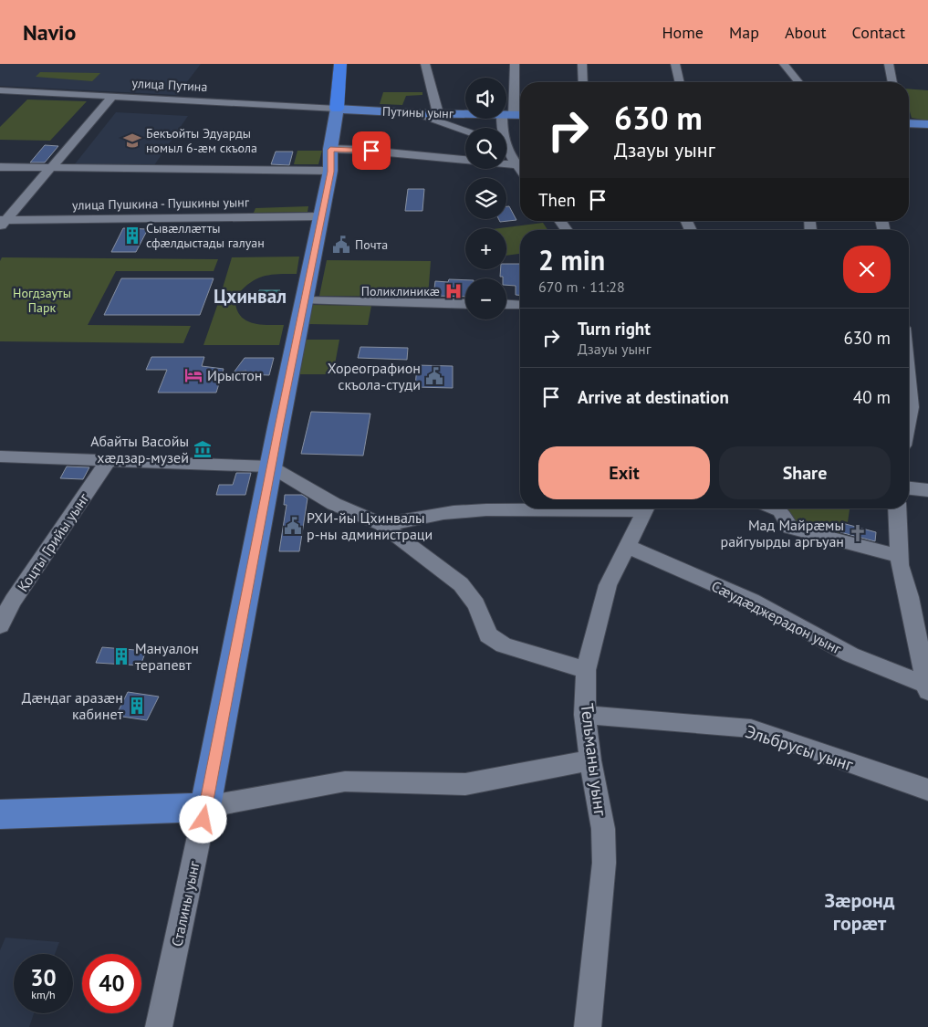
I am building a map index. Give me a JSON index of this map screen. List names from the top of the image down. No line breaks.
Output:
{"streets":{"main road":["Путины уынг","Сталины уынг"],"street":["улица Путина","улица Пушкина - Пушкины уынг","Коцты Грийы уынг","Сæудæджерадон уынг","Эльбрусы уынг","Тельманы уынг"]},"crossings":[["улица Путина","Путины уынг"],["улица Путина","Сталины уынг"],["Путины уынг","Сталины уынг"],["улица Пушкина - Пушкины уынг","Сталины уынг"],["Сæудæджерадон уынг","Тельманы уынг"],["Эльбрусы уынг","Тельманы уынг"]],"districts":["Цхинвал","Зæронд горæт"],"parks":["Ногдзауты Парк"],"places":{"school or university":["Бекъойты Эдуарды номыл 6-æм скъола"],"building":["Сывæллæтты сфæлдыстады галуан","Мануалон терапевт","Дæндаг аразæн кабинет"],"public building":["Почта","Хореографион скъола-студи","РХИ-йы Цхинвалы р-ны администраци"],"hospital":["Поликлиникæ"],"hotel":["Ирыстон"],"museum":["Абайты Васойы хæдзар-музей"],"church":["Мад Майрæмы райгуырды аргъуан"]},"page":{"header":"Navio","nav":["Home","Map","About","Contact"],"map_buttons":["+","−"],"turn":["630 m","Дзауы уынг"],"then":"Then","heading":["2 min","670 m · 11:28"],"list":[{"name":"Turn right","note":"Дзауы уынг","value":"630 m"},{"name":"Arrive at destination","value":"40 m"}],"buttons":["Exit","Share"],"speed":"30 km/h","limit":"40"}}
